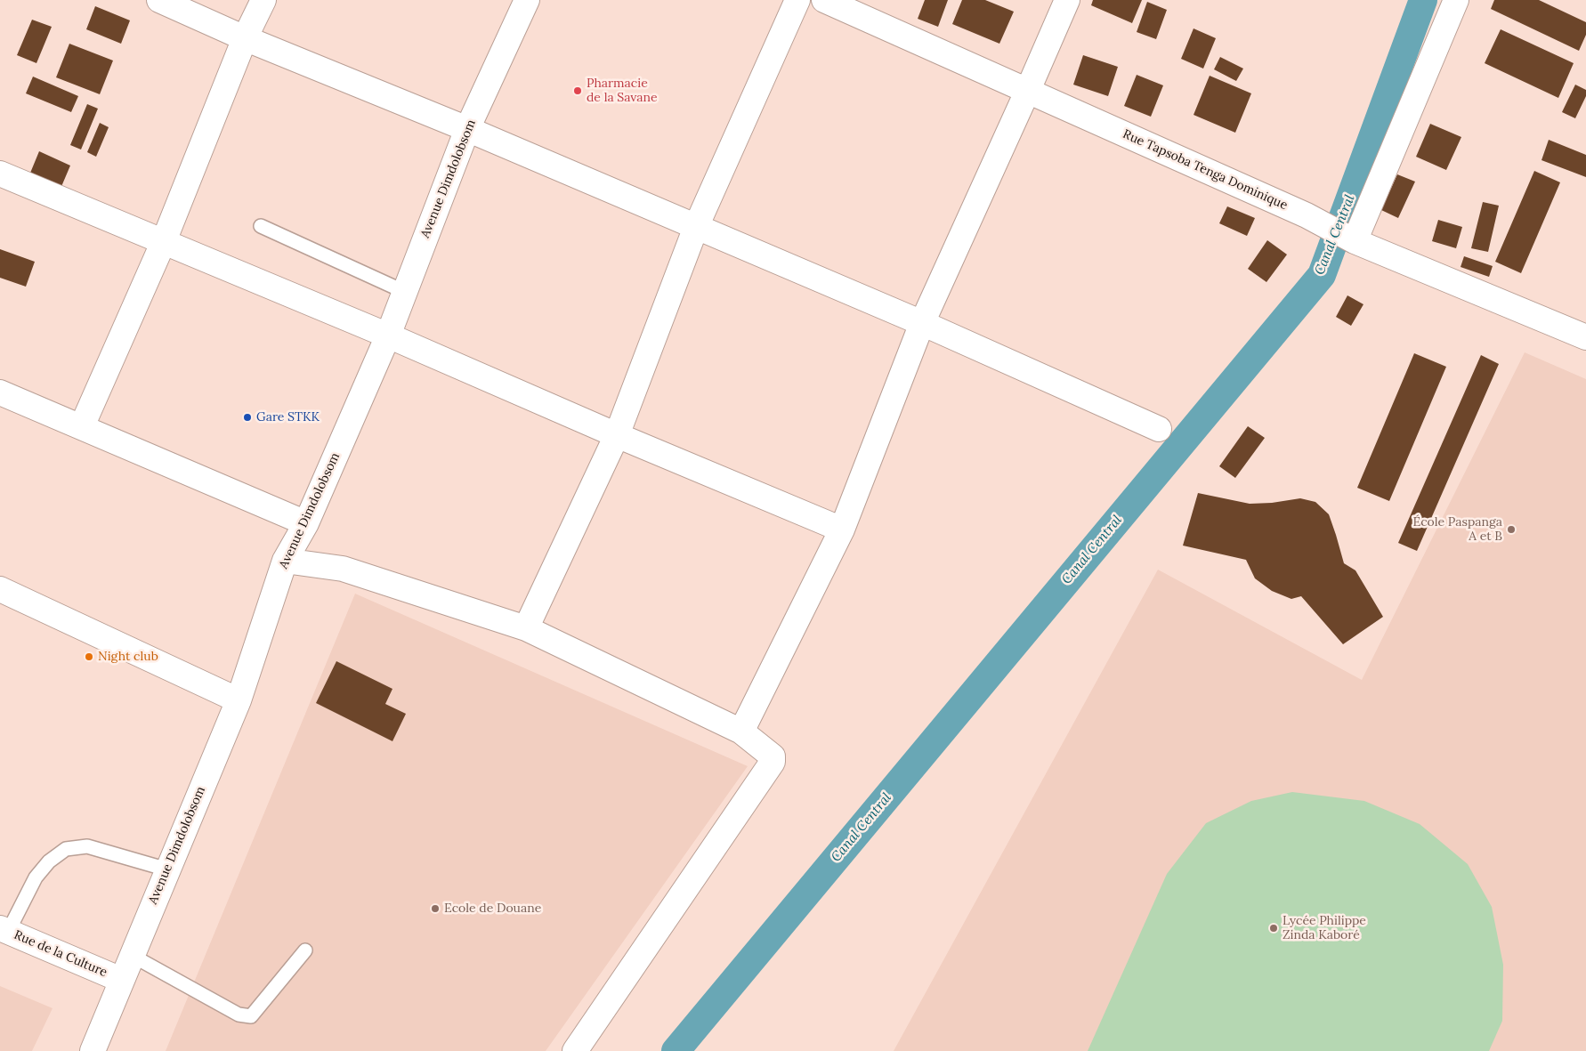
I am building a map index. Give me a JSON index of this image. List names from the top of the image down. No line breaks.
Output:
{"streets":{"street":["Rue Tapsoba Tenga Dominique","Avenue Dimdolobsom","Rue de la Culture"]},"crossings":[["Avenue Dimdolobsom","Rue de la Culture"]],"water":["Canal Central"],"places":["Pharmacie de la Savane","Gare STKK","École Paspanga A et B","Night club","Ecole de Douane","Lycée Philippe Zinda Kaboré"]}
